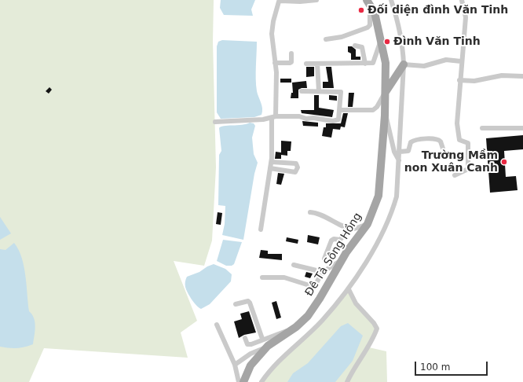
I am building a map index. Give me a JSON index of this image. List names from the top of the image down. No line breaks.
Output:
{"streets":{"main road":["Đê Tả Sông Hồng"]},"places":["Đối diện đình Văn Tinh","Đình Văn Tinh","Trường Mầm non Xuân Canh"],"scale_bar":"100 m"}
